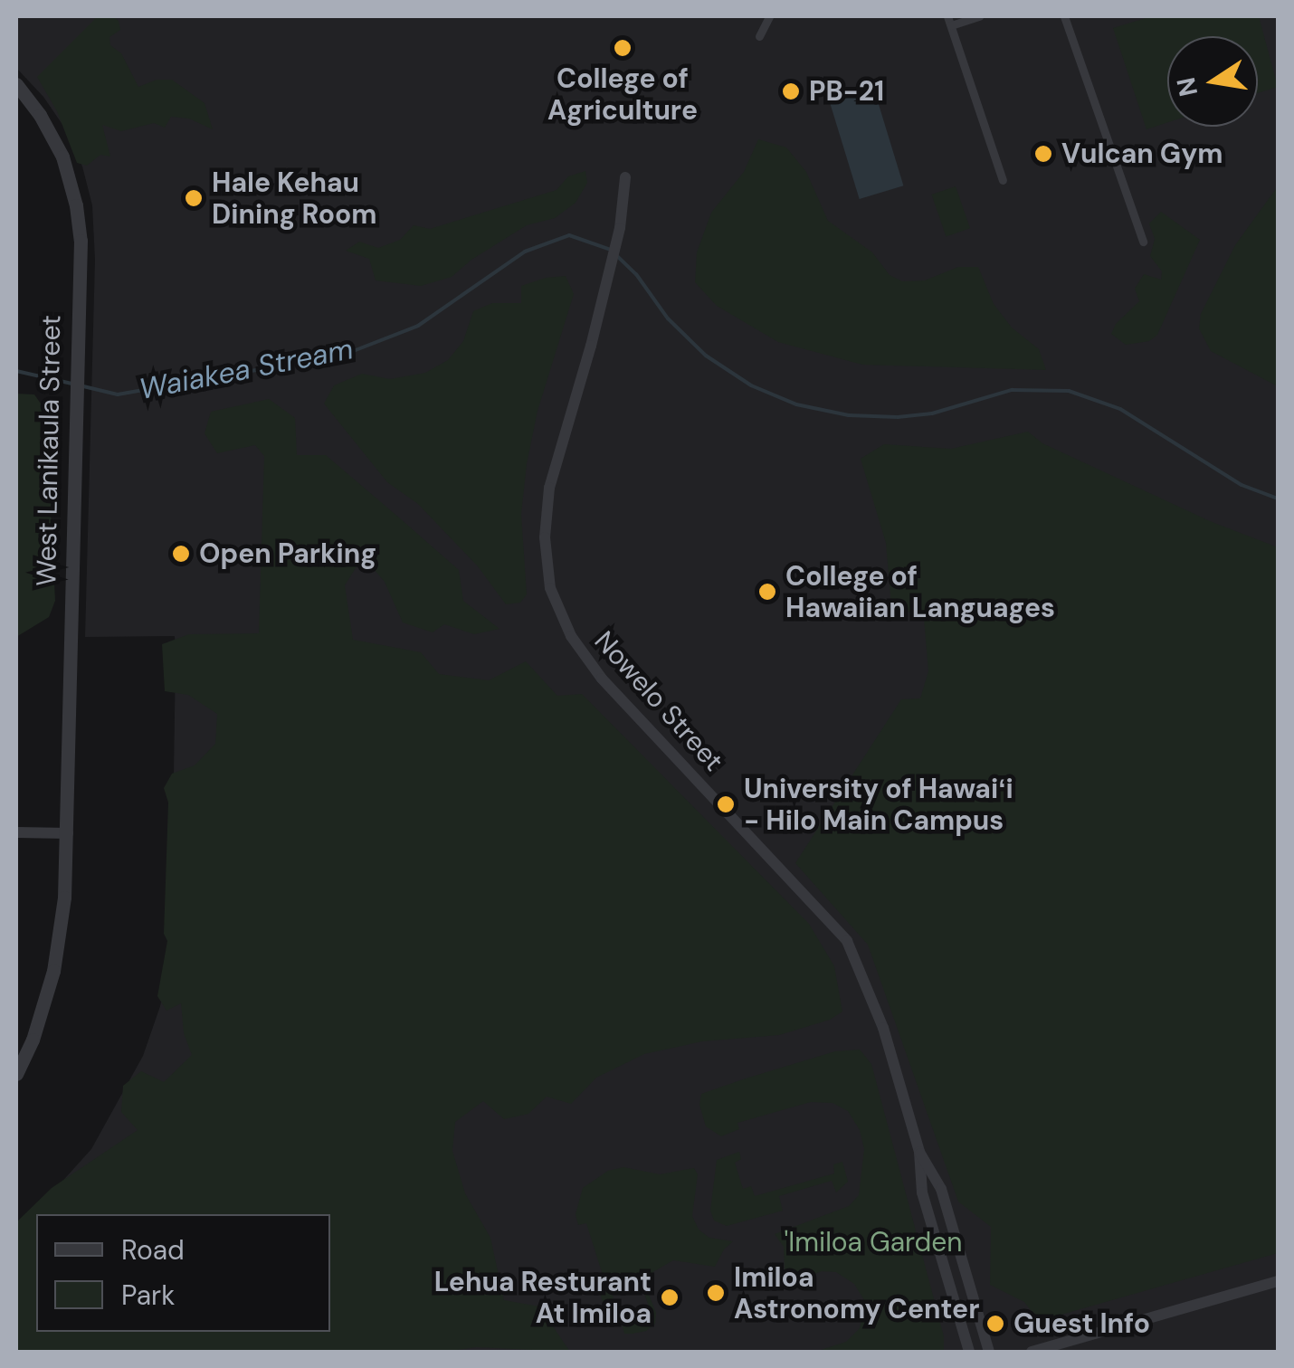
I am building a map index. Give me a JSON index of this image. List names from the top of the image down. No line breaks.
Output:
{"streets":{"street":["West Lanikaula Street","Nowelo Street"]},"water":["Waiakea Stream"],"parks":["'Imiloa Garden"],"places":["College of Agriculture","PB-21","Vulcan Gym","Hale Kehau Dining Room","Open Parking","College of Hawaiian Languages","University of Hawaiʻi - Hilo Main Campus","Imiloa Astronomy Center","Lehua Resturant At Imiloa","Guest Info"],"legend":["Road","Park"],"north":"left"}
